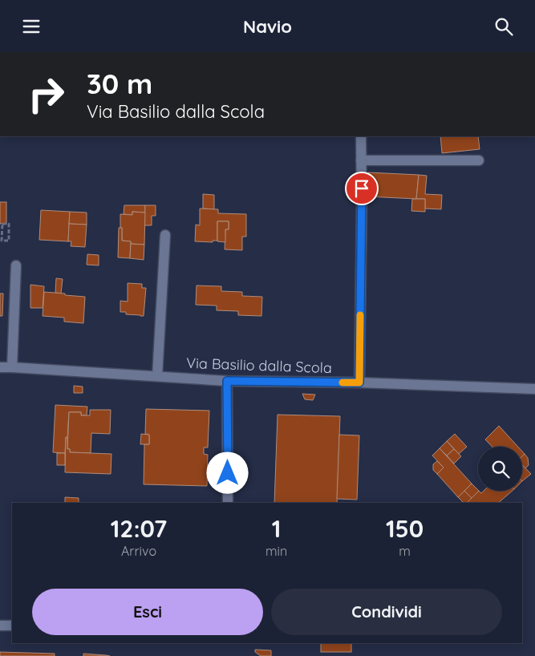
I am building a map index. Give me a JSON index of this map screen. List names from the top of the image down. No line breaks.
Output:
{"streets":{"street":["Via Basilio dalla Scola"]},"page":{"header":"Navio","turn":["30 m","Via Basilio dalla Scola"],"eta":["12:07","Arrivo","1","min","150","m"],"buttons":["Esci","Condividi"]}}
